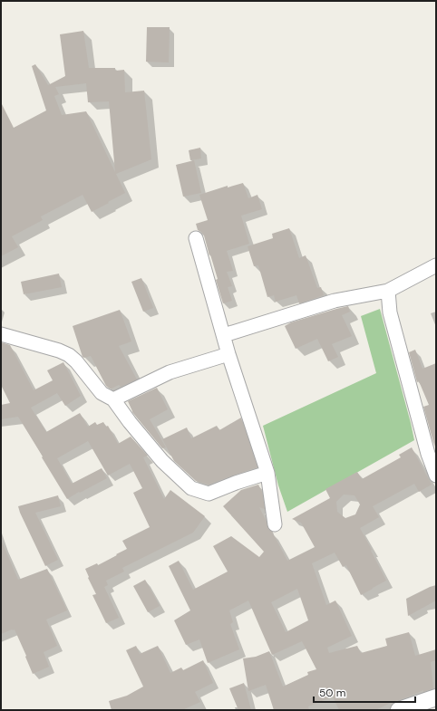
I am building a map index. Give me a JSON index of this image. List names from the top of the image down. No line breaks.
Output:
{"scale_bar":"50 m"}
